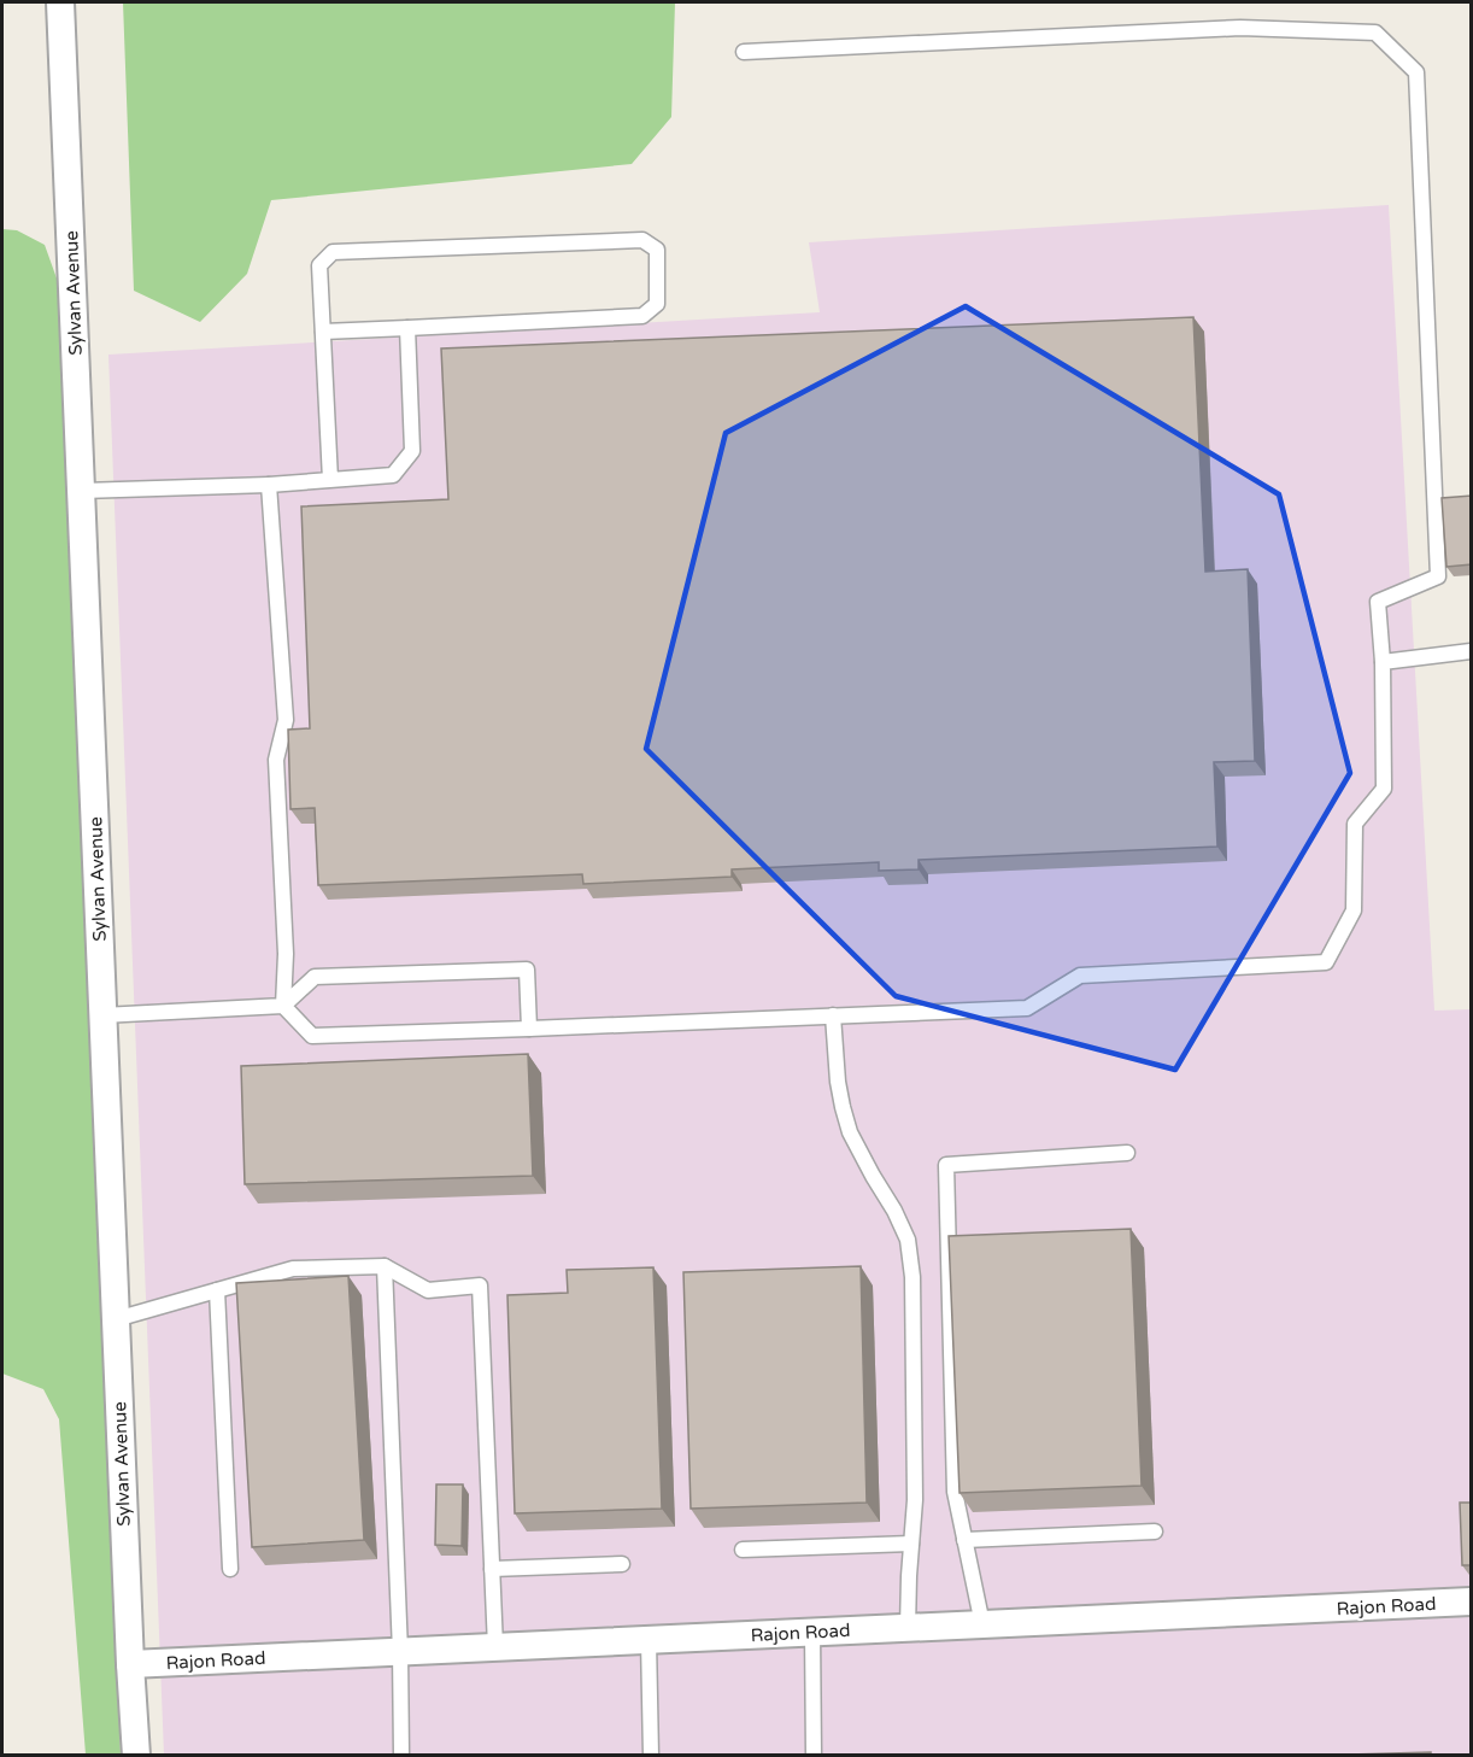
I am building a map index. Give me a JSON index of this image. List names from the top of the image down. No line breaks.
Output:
{"streets":{"street":["Sylvan Avenue","Rajon Road"]},"crossings":[["Sylvan Avenue","Rajon Road"]]}
